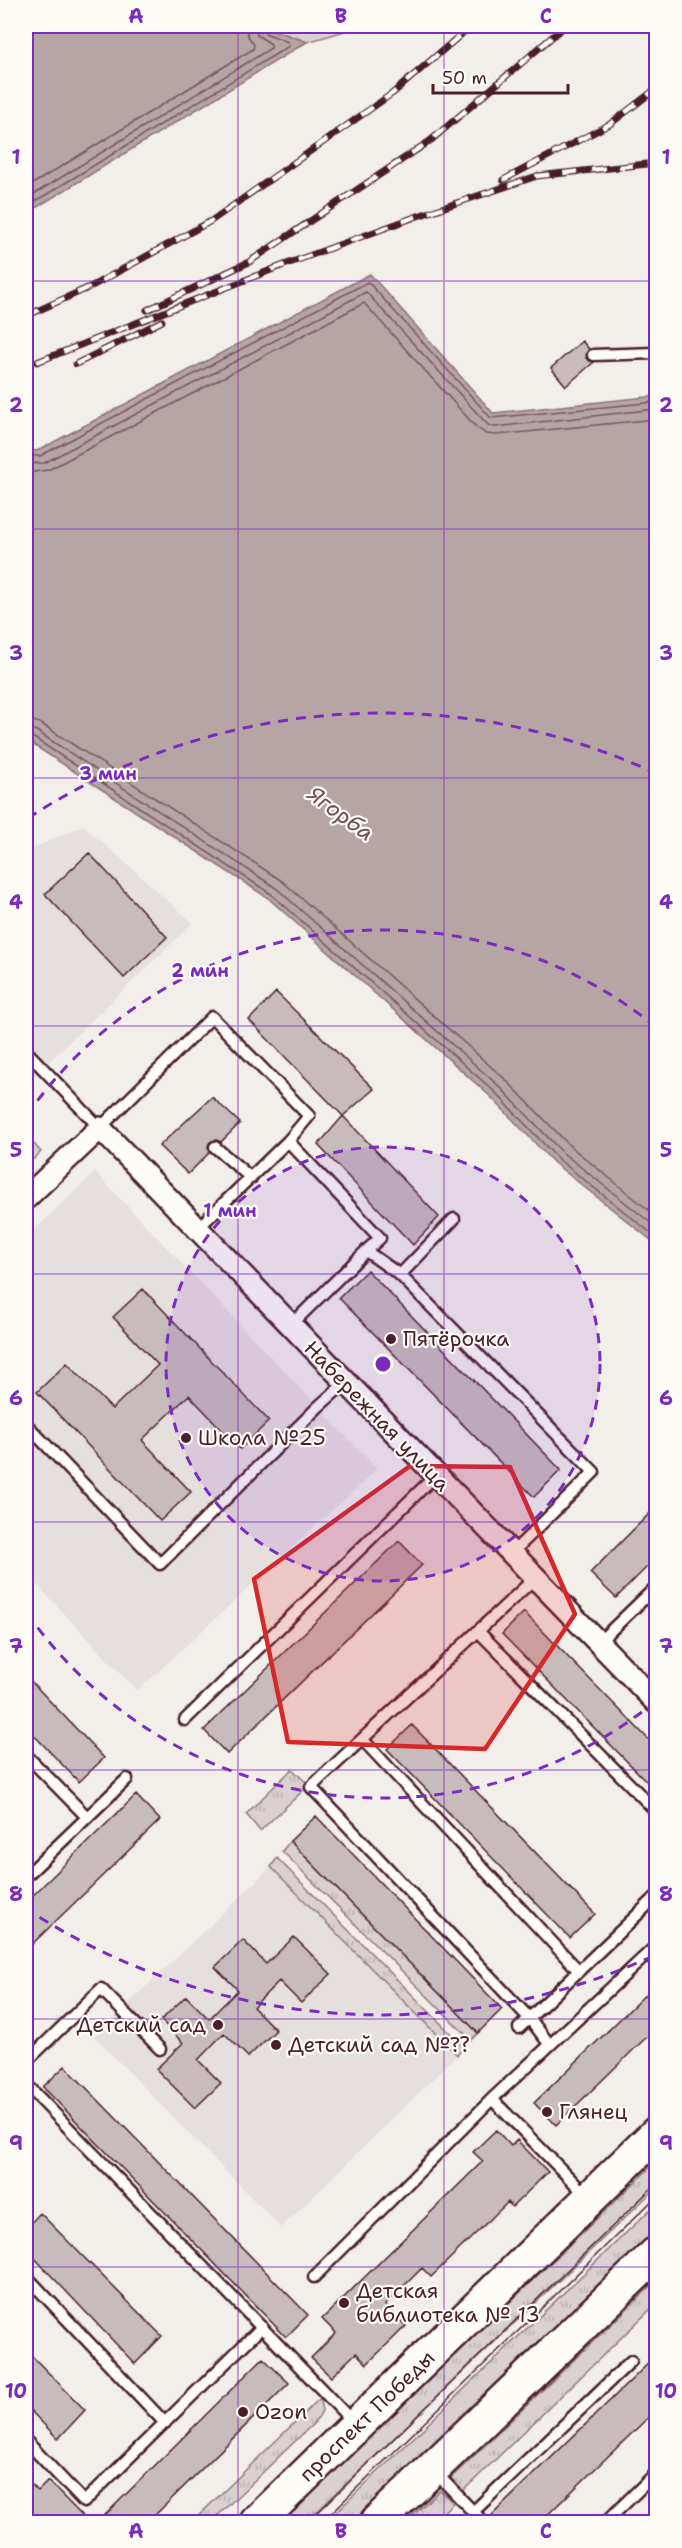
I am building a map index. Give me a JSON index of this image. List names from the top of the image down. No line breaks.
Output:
{"streets":{"main road":["проспект Победы"],"street":["Набережная улица"]},"water":["Ягорба"],"places":["Пятёрочка","Школа №25","Детский сад","Детский сад №??","Глянец","Детская библиотека № 13","Ozon"],"scale_bar":"50 m","grid":{"columns":["A","B","C"],"rows":["1","2","3","4","5","6","7","8","9","10"]},"rings":["3 мин","2 мин","1 мин"]}
